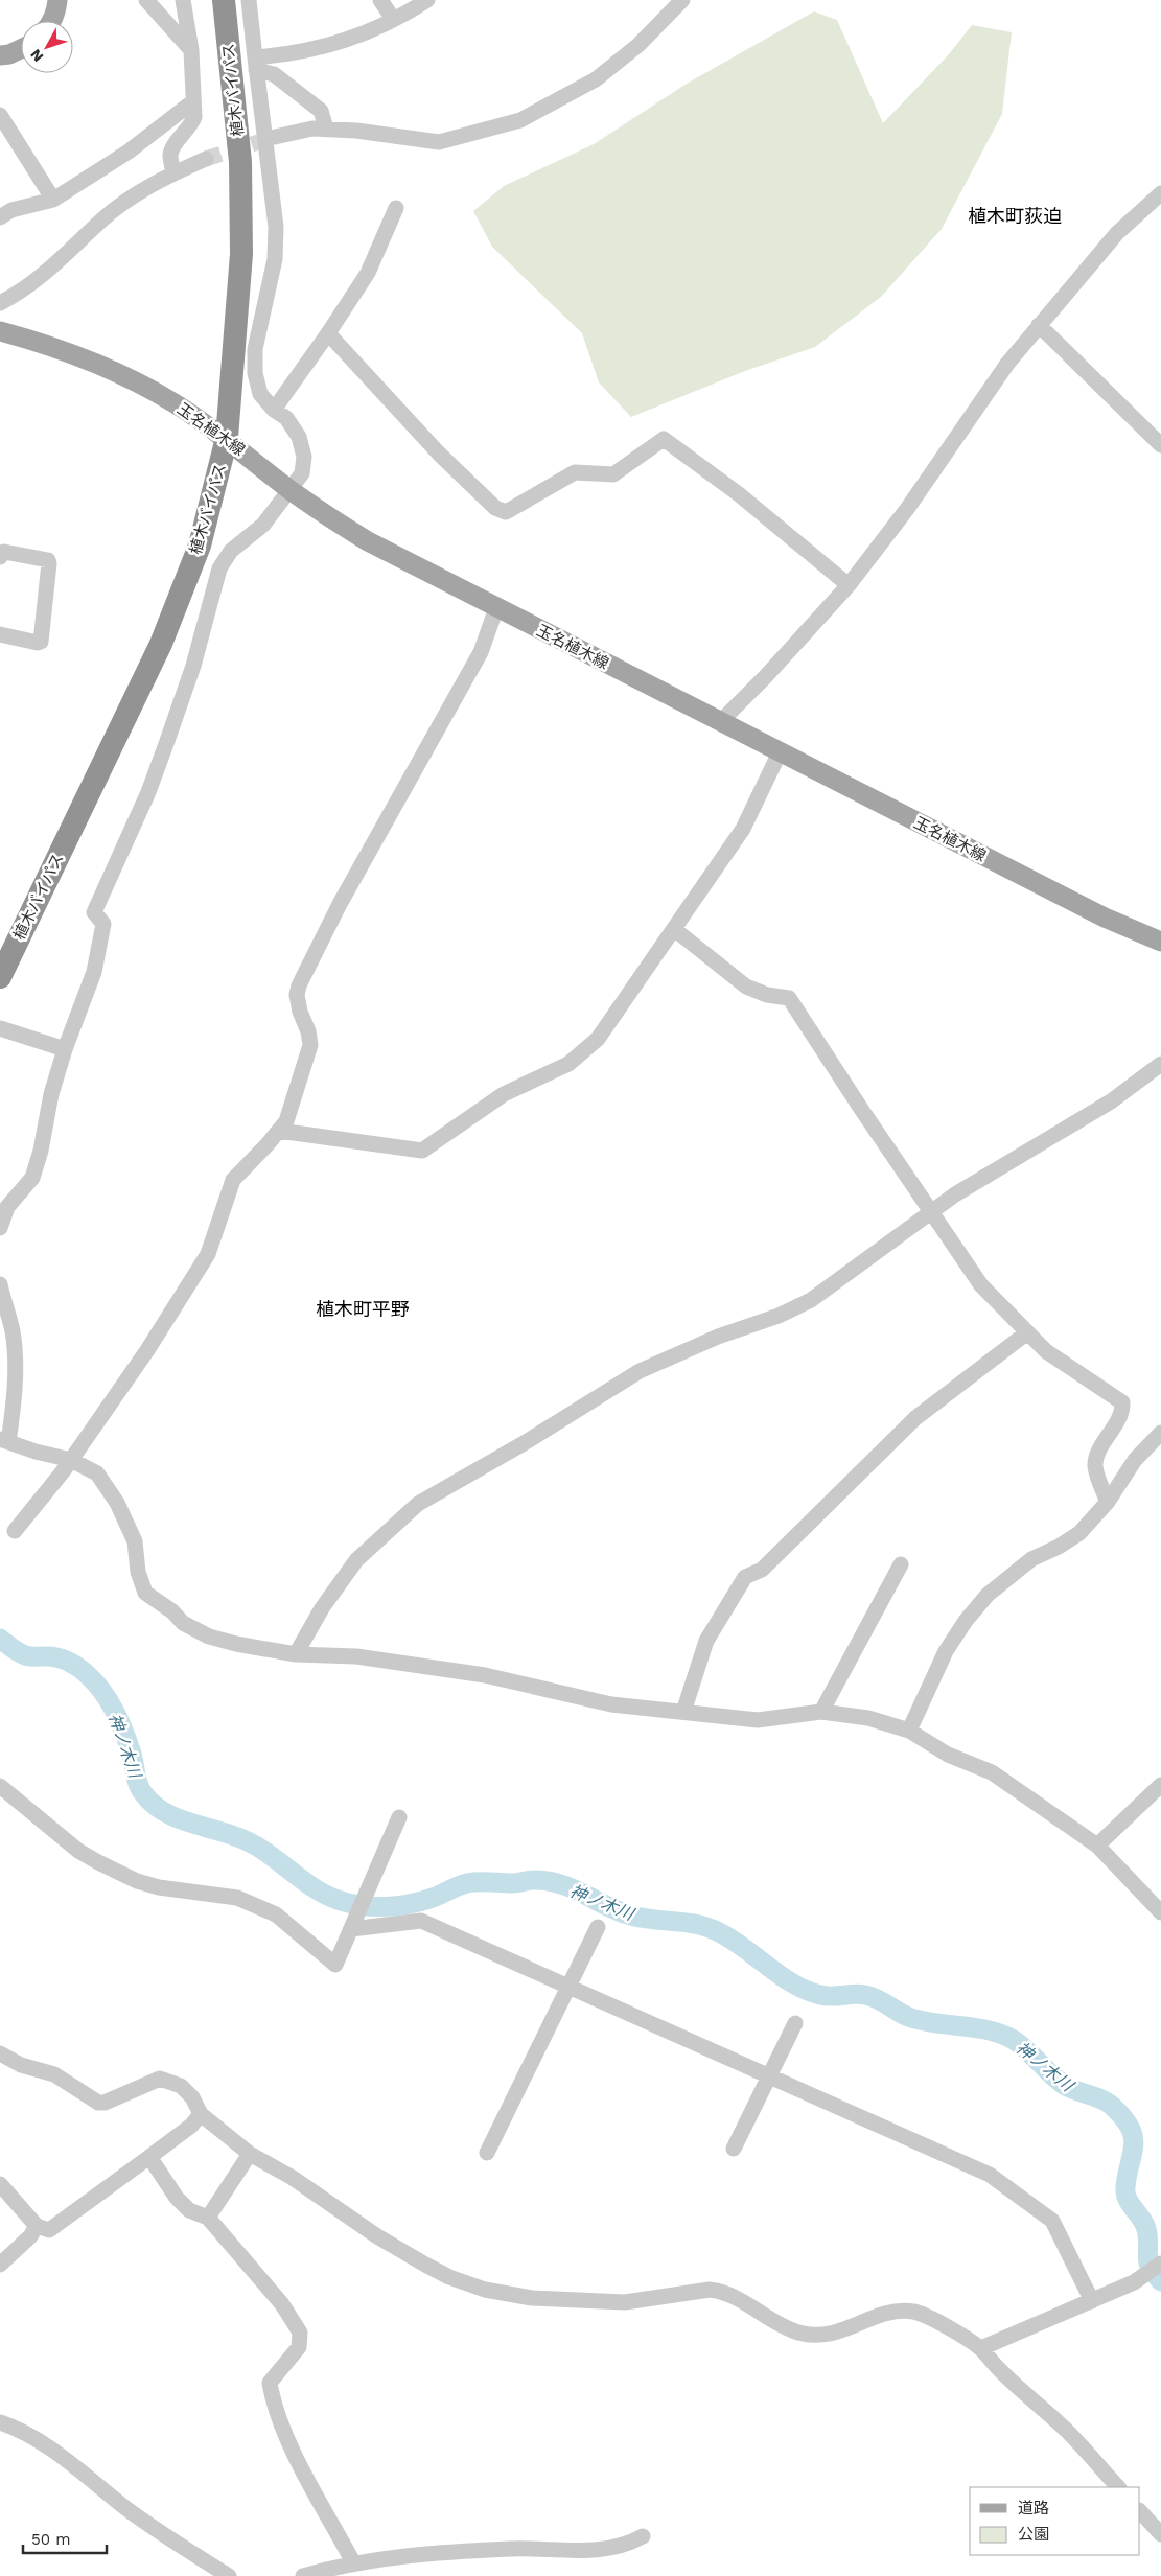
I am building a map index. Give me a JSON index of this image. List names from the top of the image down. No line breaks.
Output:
{"streets":{"highway":["植木バイパス"],"main road":["玉名植木線"]},"crossings":[["植木バイパス","玉名植木線"]],"districts":["植木町荻迫","植木町平野"],"water":["神ノ木川"],"legend":["道路","公園"],"scale_bar":"50 m","north":"bottom left"}
